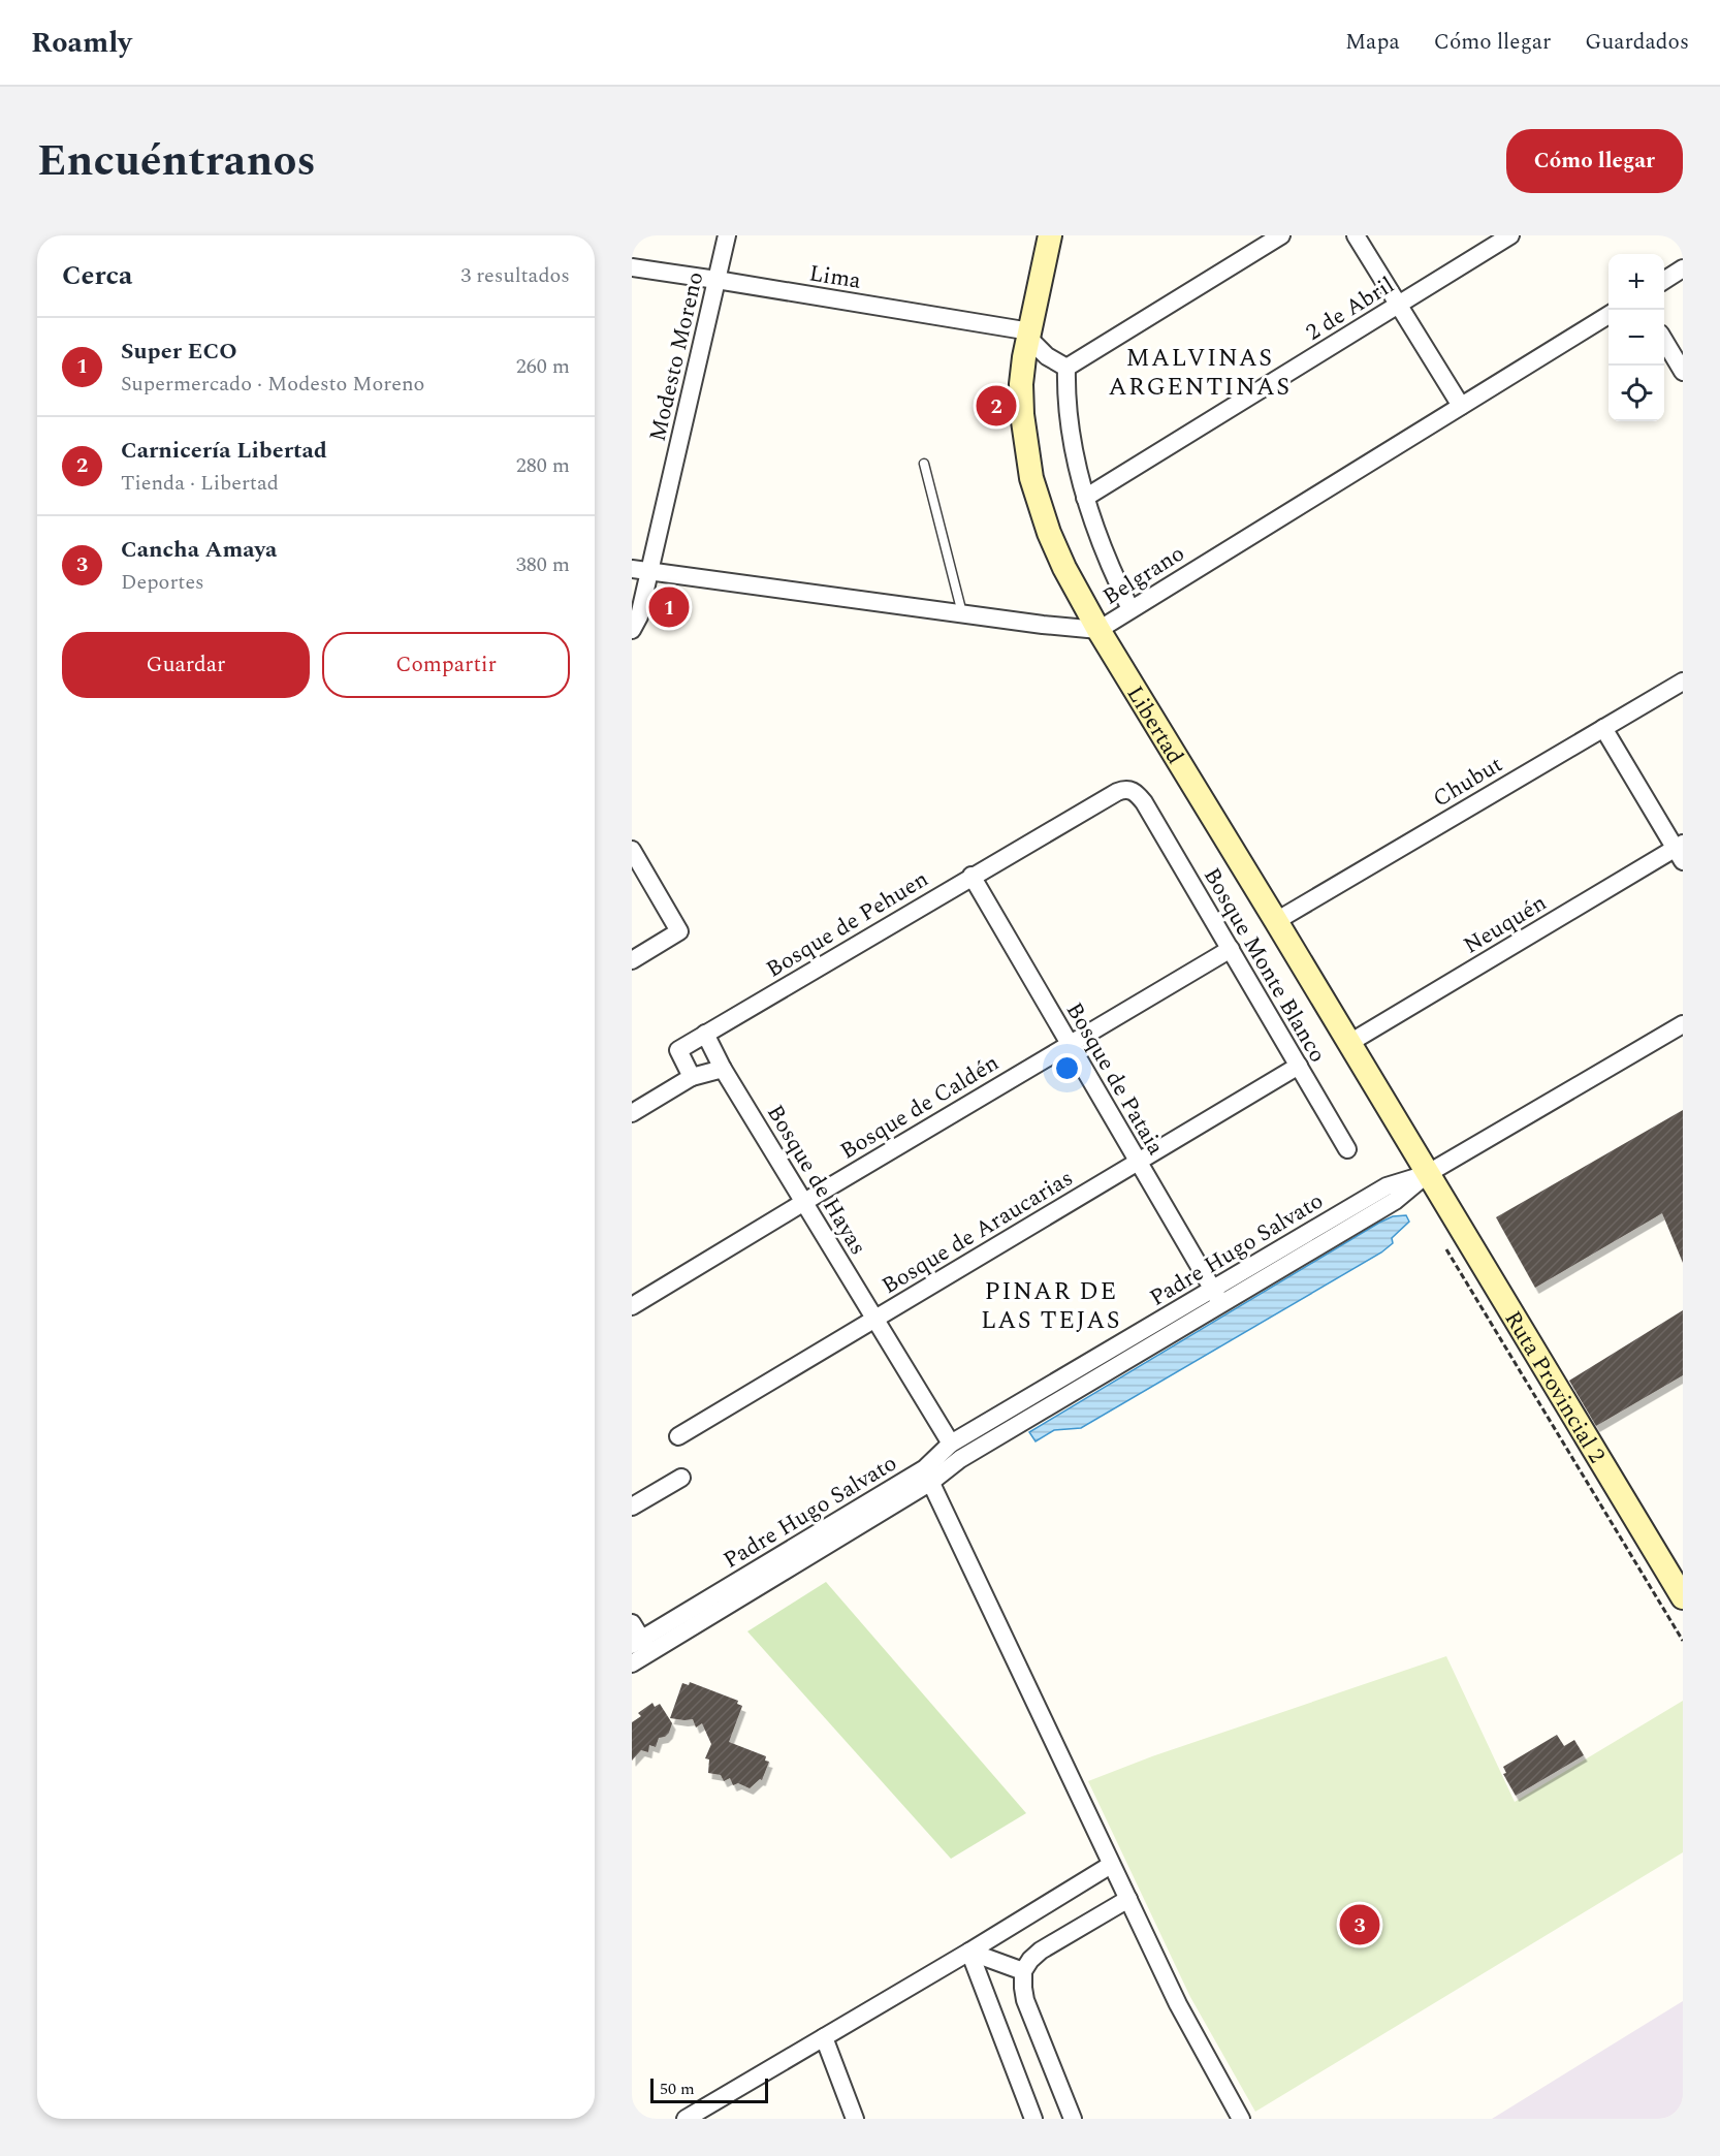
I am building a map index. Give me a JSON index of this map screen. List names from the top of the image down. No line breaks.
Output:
{"streets":{"main road":["Libertad","Ruta Provincial 2"],"street":["Lima","2 de Abril","Modesto Moreno","Belgrano","Chubut","Bosque de Pehuen","Neuquén","Bosque Monte Blanco","Bosque de Pataia","Bosque de Caldén","Bosque de Hayas","Bosque de Araucarias","Padre Hugo Salvato"]},"crossings":[["Lima","Modesto Moreno"],["Lima","Libertad"],["Modesto Moreno","Belgrano"],["Belgrano","Libertad"],["Libertad","Chubut"],["Libertad","Neuquén"],["Libertad","Padre Hugo Salvato"],["Libertad","Ruta Provincial 2"],["Bosque de Pehuen","Bosque Monte Blanco"],["Bosque de Pehuen","Bosque de Pataia"],["Bosque de Pehuen","Bosque de Hayas"],["Bosque Monte Blanco","Bosque de Caldén"],["Bosque Monte Blanco","Bosque de Araucarias"],["Bosque de Pataia","Bosque de Caldén"],["Bosque de Pataia","Bosque de Araucarias"],["Bosque de Pataia","Padre Hugo Salvato"],["Bosque de Caldén","Bosque de Hayas"],["Bosque de Hayas","Bosque de Araucarias"],["Bosque de Hayas","Padre Hugo Salvato"],["Padre Hugo Salvato","Ruta Provincial 2"]],"districts":["MALVINAS ARGENTINAS","PINAR DE LAS TEJAS"],"scale_bar":"50 m","page":{"header":"Roamly","nav":["Mapa","Cómo llegar","Guardados"],"title":"Encuéntranos","buttons":["Cómo llegar",["Guardar","Compartir"]],"heading":["Cerca","3 resultados"],"map_buttons":["+","−"],"list":[{"mark":"1","name":"Super ECO","note":"Supermercado · Modesto Moreno","value":"260 m"},{"mark":"2","name":"Carnicería Libertad","note":"Tienda · Libertad","value":"280 m"},{"mark":"3","name":"Cancha Amaya","note":"Deportes","value":"380 m"}],"pins":["2","1","3"],"scale":"50 m"}}
